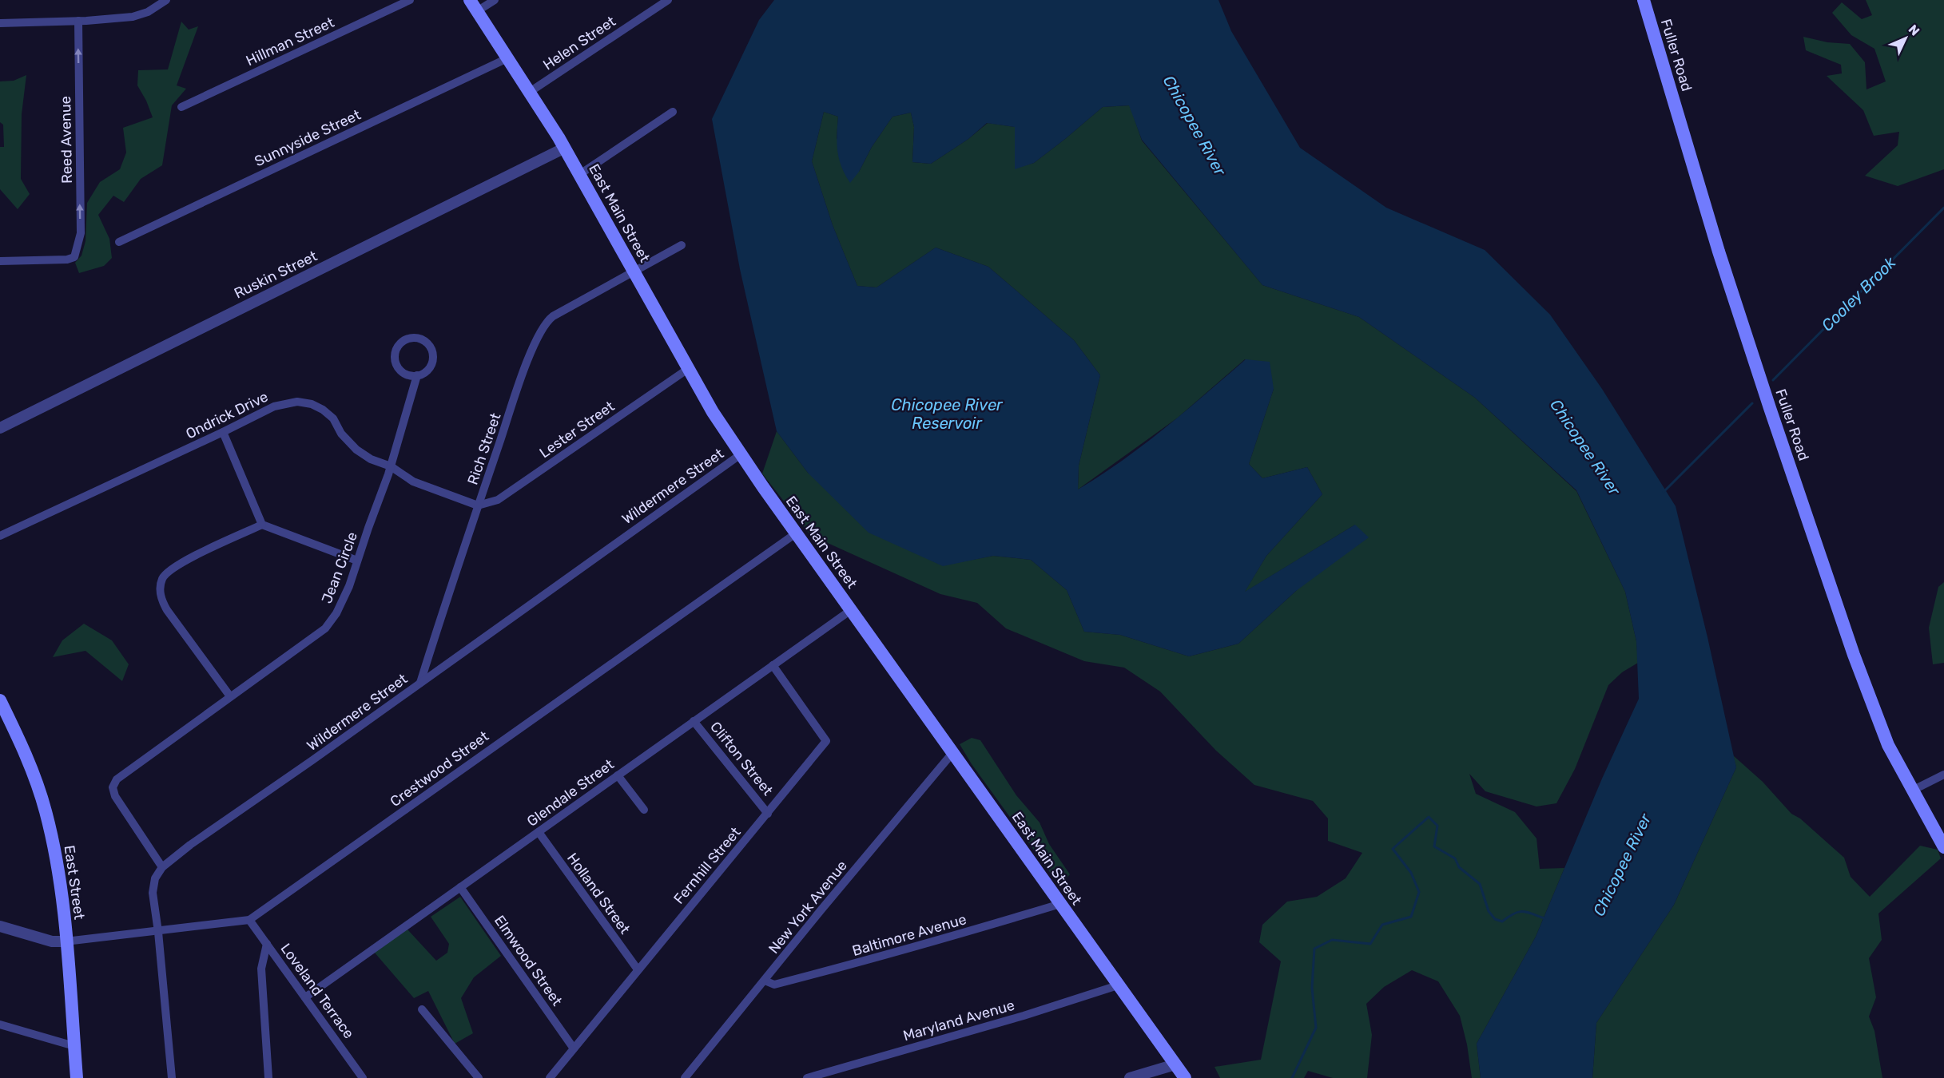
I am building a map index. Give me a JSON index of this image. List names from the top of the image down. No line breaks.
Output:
{"streets":{"main road":["Fuller Road","East Main Street","East Street"],"street":["Hillman Street","Helen Street","Sunnyside Street","Reed Avenue","Ruskin Street","Ondrick Drive","Lester Street","Rich Street","Wildermere Street","Jean Circle","Clifton Street","Crestwood Street","Glendale Street","Fernhill Street","Holland Street","New York Avenue","Baltimore Avenue","Elmwood Street","Loveland Terrace","Maryland Avenue"]},"crossings":[["Helen Street","East Main Street"],["Sunnyside Street","East Main Street"],["East Main Street","Ruskin Street"],["East Main Street","Lester Street"],["East Main Street","Rich Street"],["East Main Street","Wildermere Street"],["East Main Street","Crestwood Street"],["East Main Street","Glendale Street"],["East Main Street","New York Avenue"],["East Main Street","Baltimore Avenue"],["East Main Street","Maryland Avenue"],["Ondrick Drive","Lester Street"],["Ondrick Drive","Rich Street"],["Ondrick Drive","Jean Circle"],["Lester Street","Rich Street"],["Rich Street","Wildermere Street"],["Wildermere Street","Jean Circle"],["Wildermere Street","Crestwood Street"],["Clifton Street","Glendale Street"],["Clifton Street","Fernhill Street"],["Crestwood Street","East Street"],["Crestwood Street","Loveland Terrace"],["Glendale Street","Fernhill Street"],["Glendale Street","Holland Street"],["Glendale Street","Elmwood Street"],["Glendale Street","Loveland Terrace"],["Fernhill Street","Holland Street"],["Fernhill Street","Elmwood Street"],["New York Avenue","Baltimore Avenue"]],"one_way":["Reed Avenue"],"water":["Chicopee River","Cooley Brook","Chicopee River Reservoir"],"north":"top right"}
